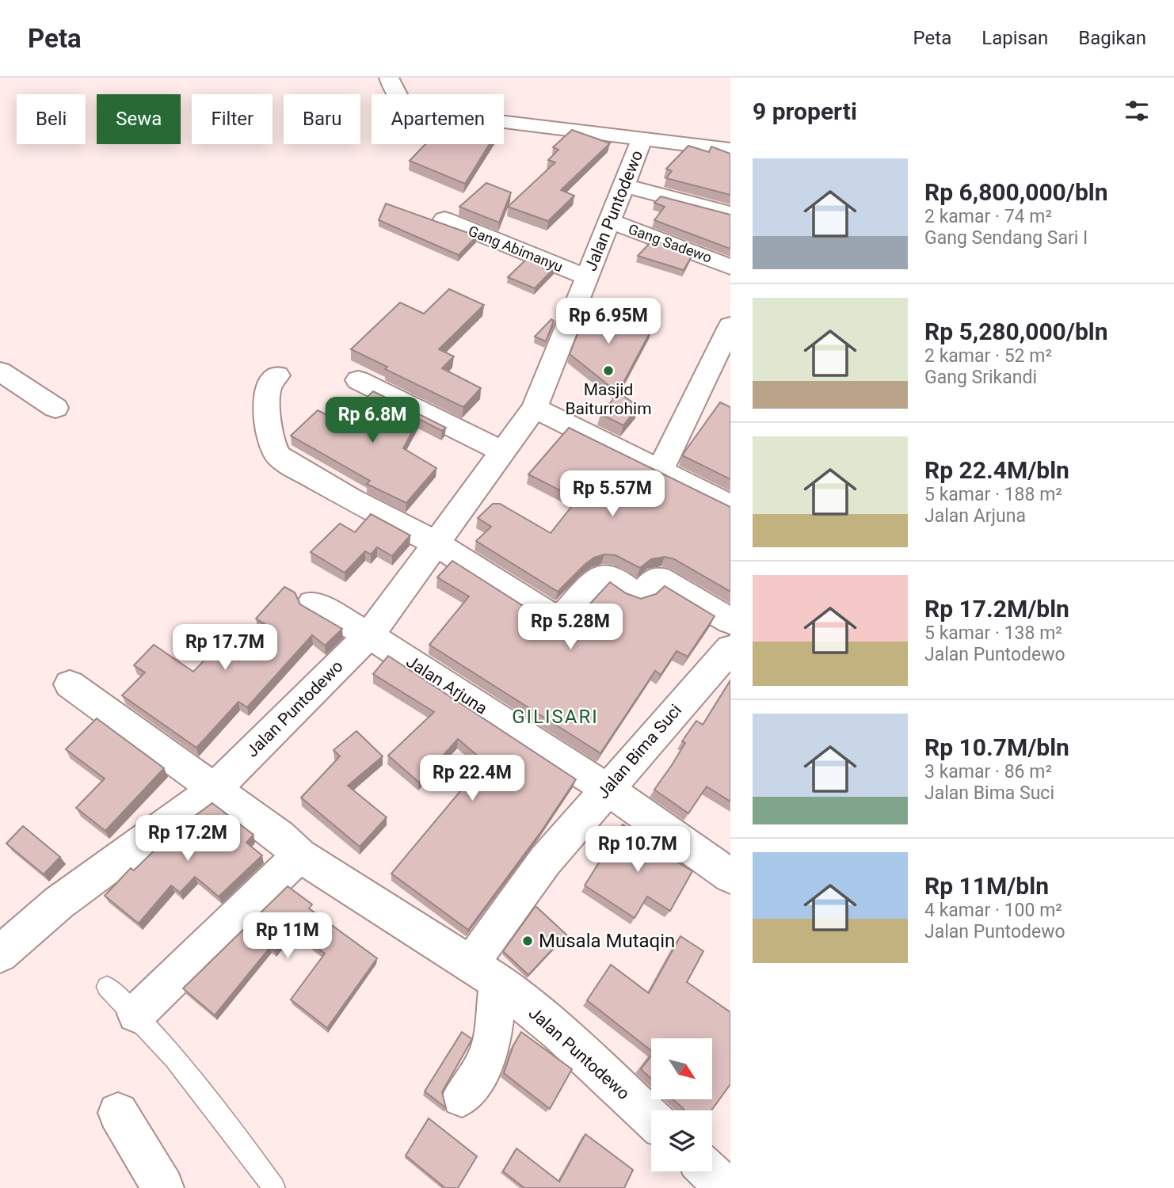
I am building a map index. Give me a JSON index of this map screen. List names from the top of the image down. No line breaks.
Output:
{"streets":{"street":["Jalan Puntodewo","Gang Sadewo","Gang Abimanyu","Jalan Arjuna","Jalan Bima Suci"]},"crossings":[["Jalan Puntodewo","Gang Sadewo"],["Jalan Puntodewo","Gang Abimanyu"],["Jalan Puntodewo","Jalan Arjuna"],["Jalan Puntodewo","Jalan Bima Suci"],["Jalan Arjuna","Jalan Bima Suci"]],"districts":["GILISARI"],"places":["Masjid Baiturrohim","Musala Mutaqin"],"north":"bottom right","page":{"header":"Peta","nav":["Peta","Lapisan","Bagikan"],"heading":"9 properti","chip":["Beli","Sewa","Filter","Baru","Apartemen"],"list":[{"name":"Rp 6,800,000/bln","note":"2 kamar · 74 m² · Gang Sendang Sari I"},{"name":"Rp 5,280,000/bln","note":"2 kamar · 52 m² · Gang Srikandi"},{"name":"Rp 22.4M/bln","note":"5 kamar · 188 m² · Jalan Arjuna"},{"name":"Rp 17.2M/bln","note":"5 kamar · 138 m² · Jalan Puntodewo"},{"name":"Rp 10.7M/bln","note":"3 kamar · 86 m² · Jalan Bima Suci"},{"name":"Rp 11M/bln","note":"4 kamar · 100 m² · Jalan Puntodewo"}],"price":["Rp 6.95M","Rp 6.8M","Rp 5.57M","Rp 5.28M","Rp 17.7M","Rp 22.4M","Rp 17.2M","Rp 10.7M","Rp 11M"]}}
